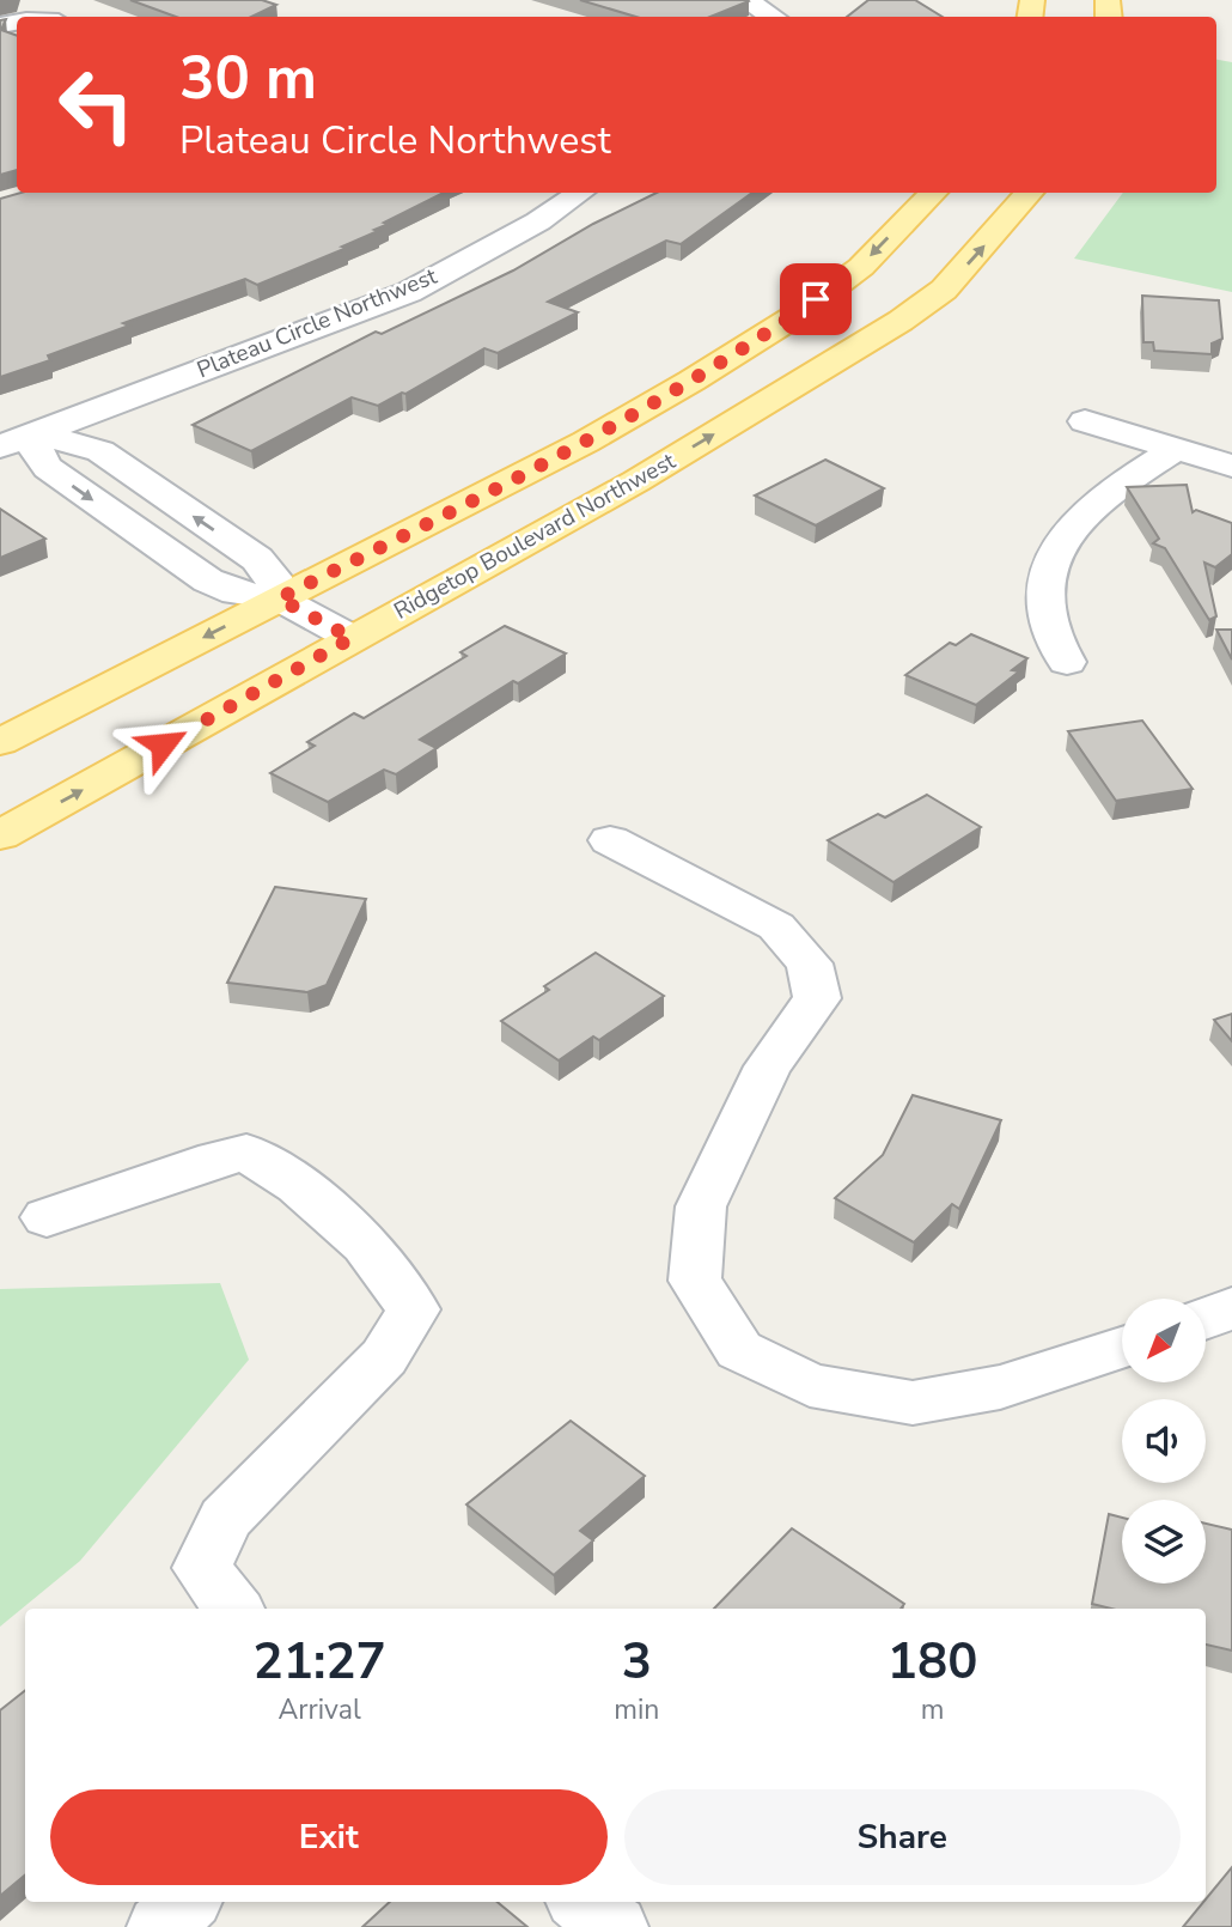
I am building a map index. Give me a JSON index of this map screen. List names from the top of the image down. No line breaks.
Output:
{"streets":{"main road":["Ridgetop Boulevard Northwest"],"street":["Plateau Circle Northwest"]},"north":"bottom left","page":{"turn":["30 m","Plateau Circle Northwest"],"eta":["21:27","Arrival","3","min","180","m"],"buttons":["Exit","Share"]}}
